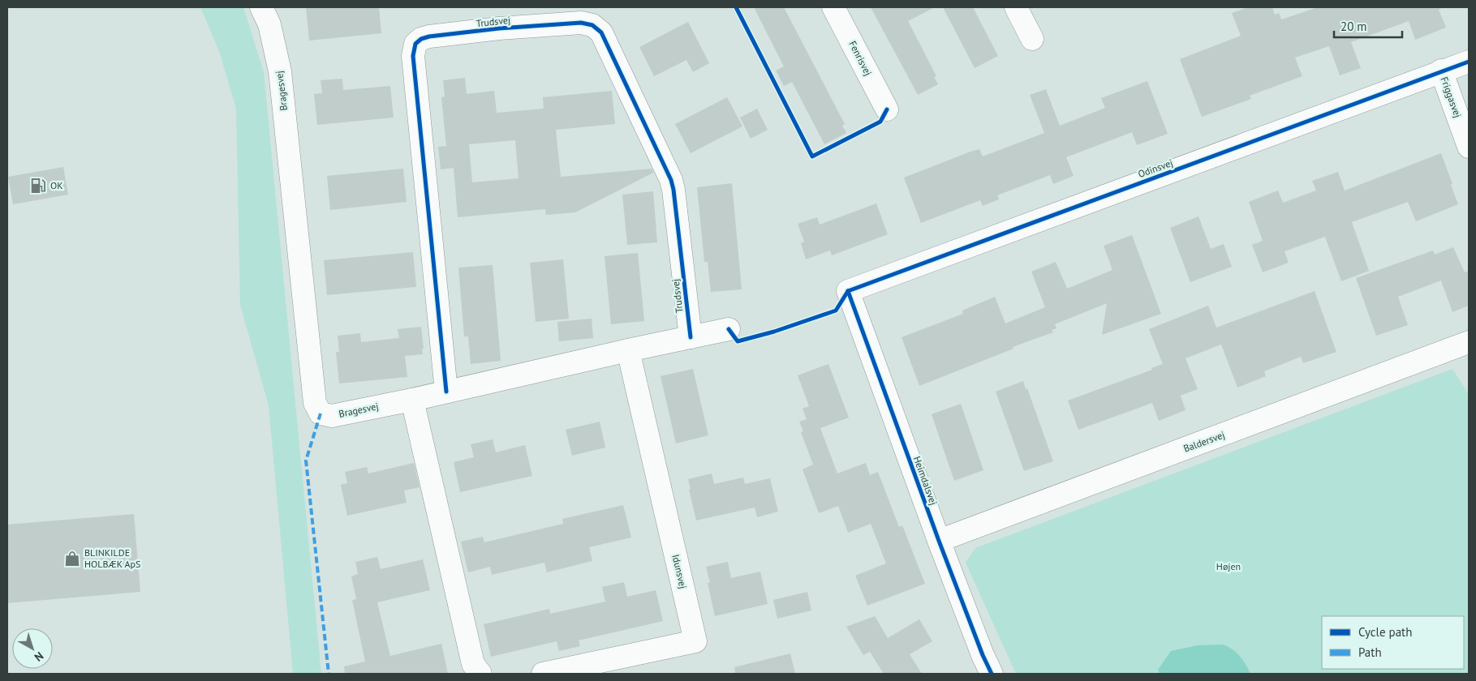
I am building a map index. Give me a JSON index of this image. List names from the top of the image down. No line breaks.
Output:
{"streets":{"street":["Trudsvej","Fenrisvej","Bragesvej","Friggasvej","Odinsvej","Baldersvej","Heimdalsvej","Idunsvej"]},"crossings":[["Trudsvej","Bragesvej"],["Bragesvej","Idunsvej"],["Friggasvej","Odinsvej"],["Odinsvej","Heimdalsvej"],["Baldersvej","Heimdalsvej"]],"parks":["Højen"],"places":{"fuel station":["OK"],"shop":["BLINKILDE HOLBÆK ApS"]},"legend":["Cycle path","Path"],"scale_bar":"20 m","north":"bottom right"}
